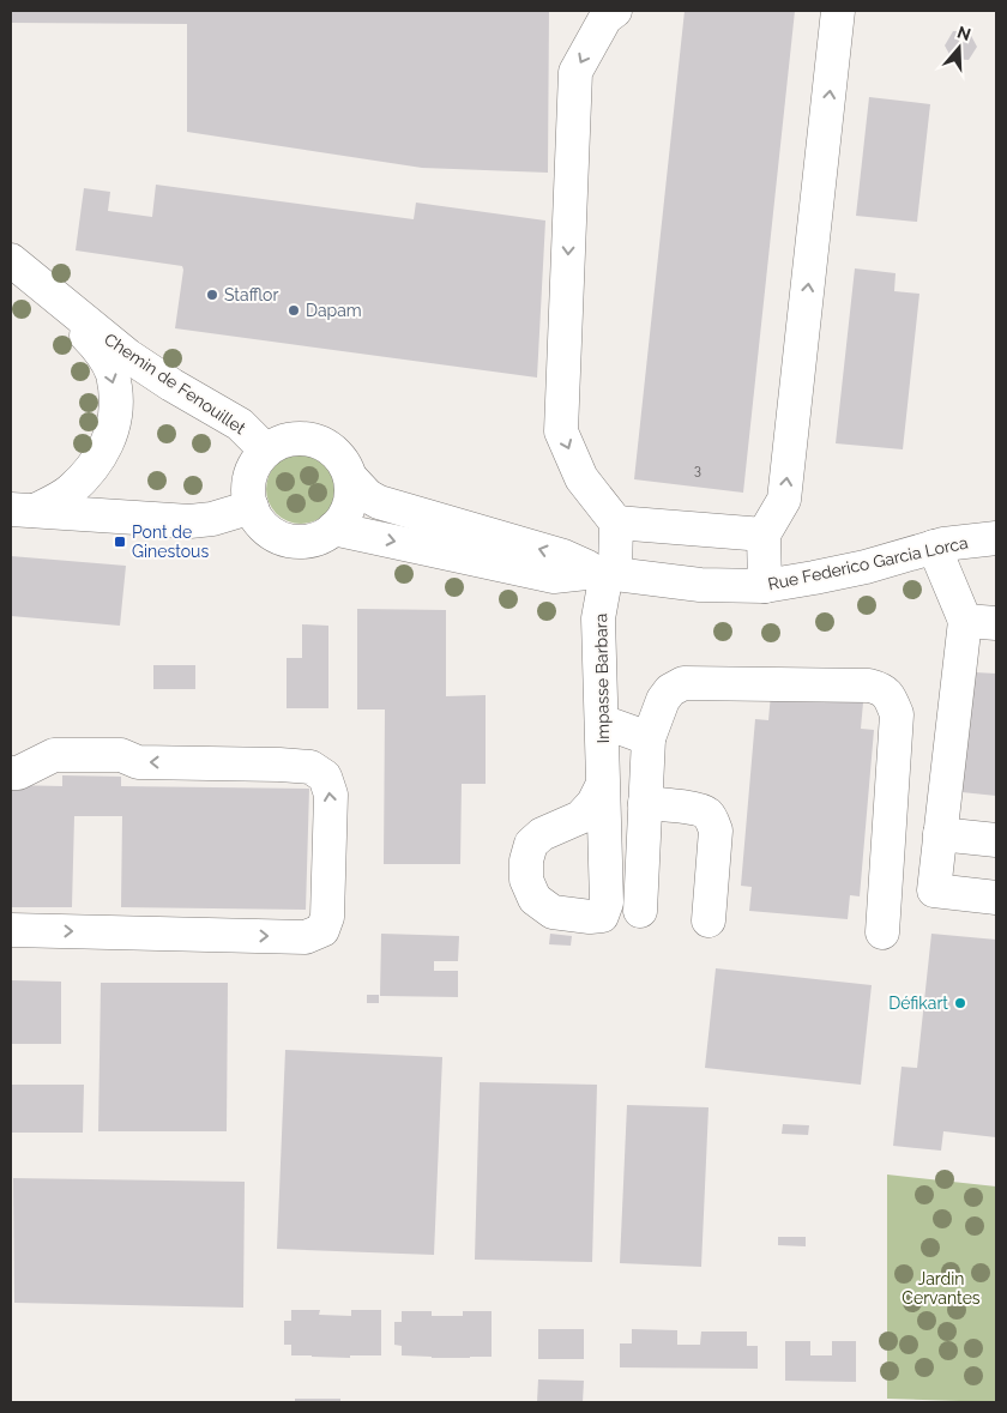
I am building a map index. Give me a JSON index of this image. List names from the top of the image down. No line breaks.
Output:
{"streets":{"street":["Chemin de Fenouillet","Rue Federico Garcia Lorca","Impasse Barbara"]},"crossings":[["Chemin de Fenouillet","Rue Federico Garcia Lorca"],["Rue Federico Garcia Lorca","Impasse Barbara"]],"parks":["Jardin Cervantes"],"places":{"other":["Stafflor","Dapam","Défikart"],"transit":["Pont de Ginestous"]},"house_numbers":["3"],"north":"top"}
